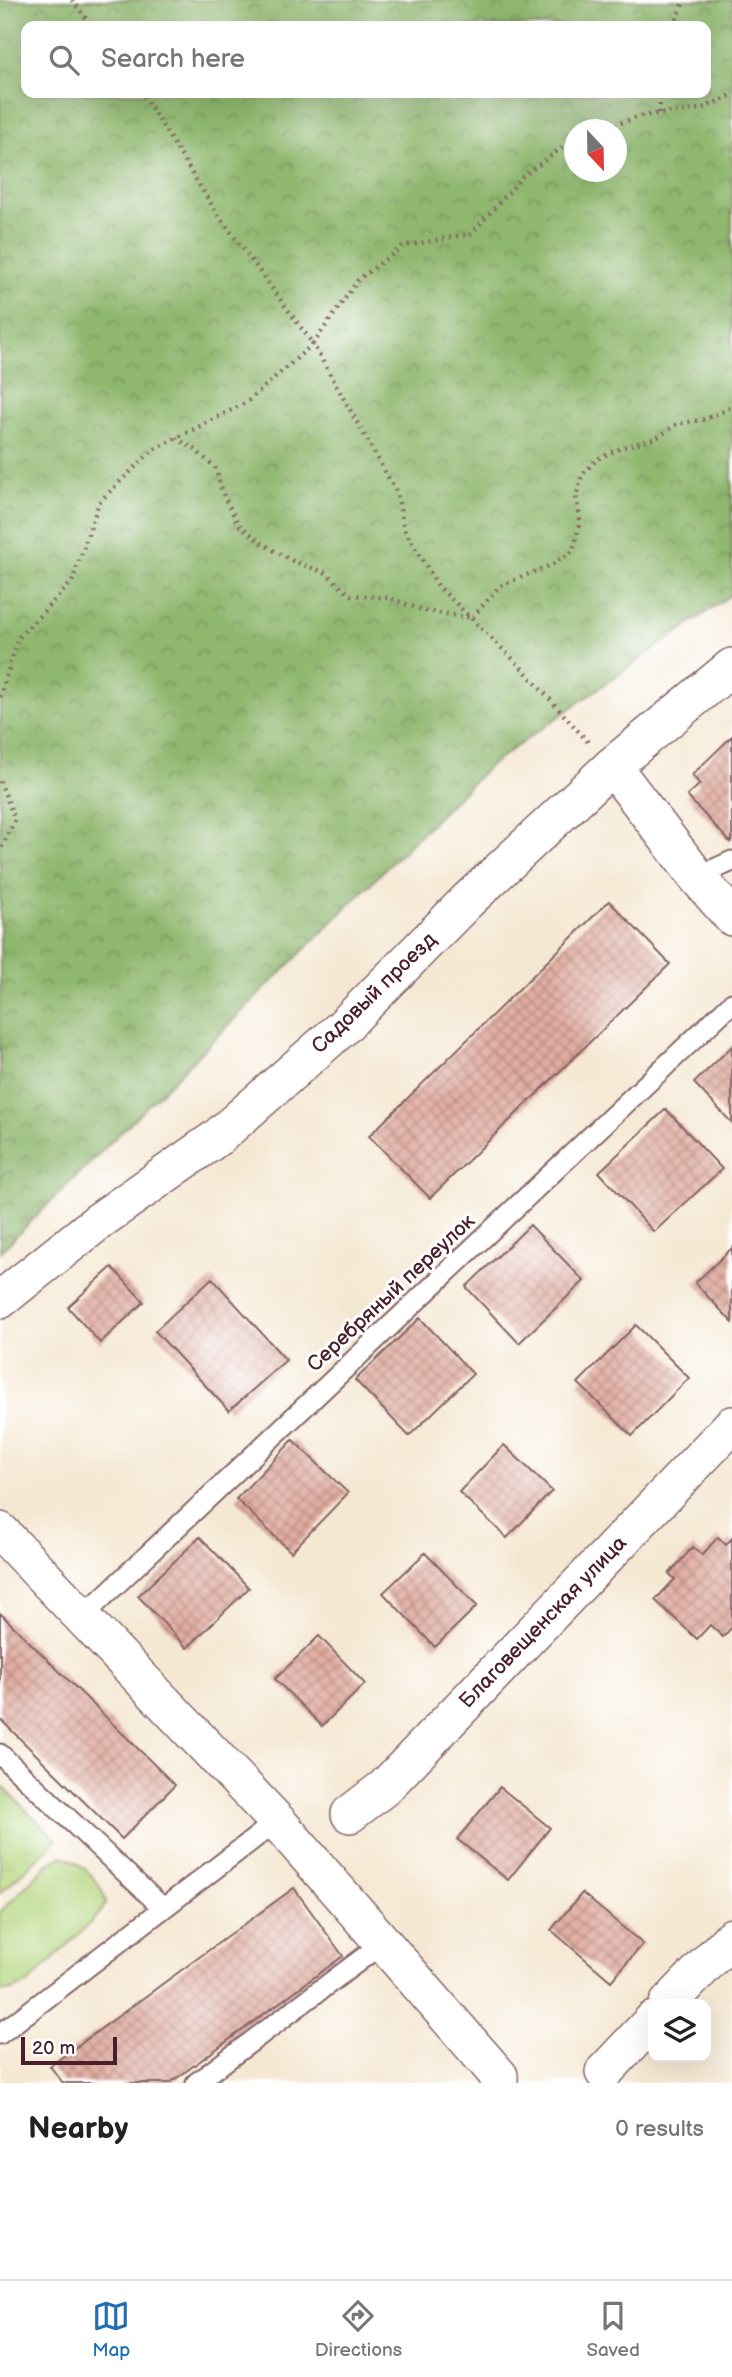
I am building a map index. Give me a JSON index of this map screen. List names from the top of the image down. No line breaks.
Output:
{"streets":{"street":["Садовый проезд","Благовещенская улица"],"lane":["Серебряный переулок"]},"scale_bar":"20 m","north":"bottom","page":{"search":"Search here","scale":"20 m","heading":["Nearby","0 results"],"nav":["Map","Directions","Saved"]}}
